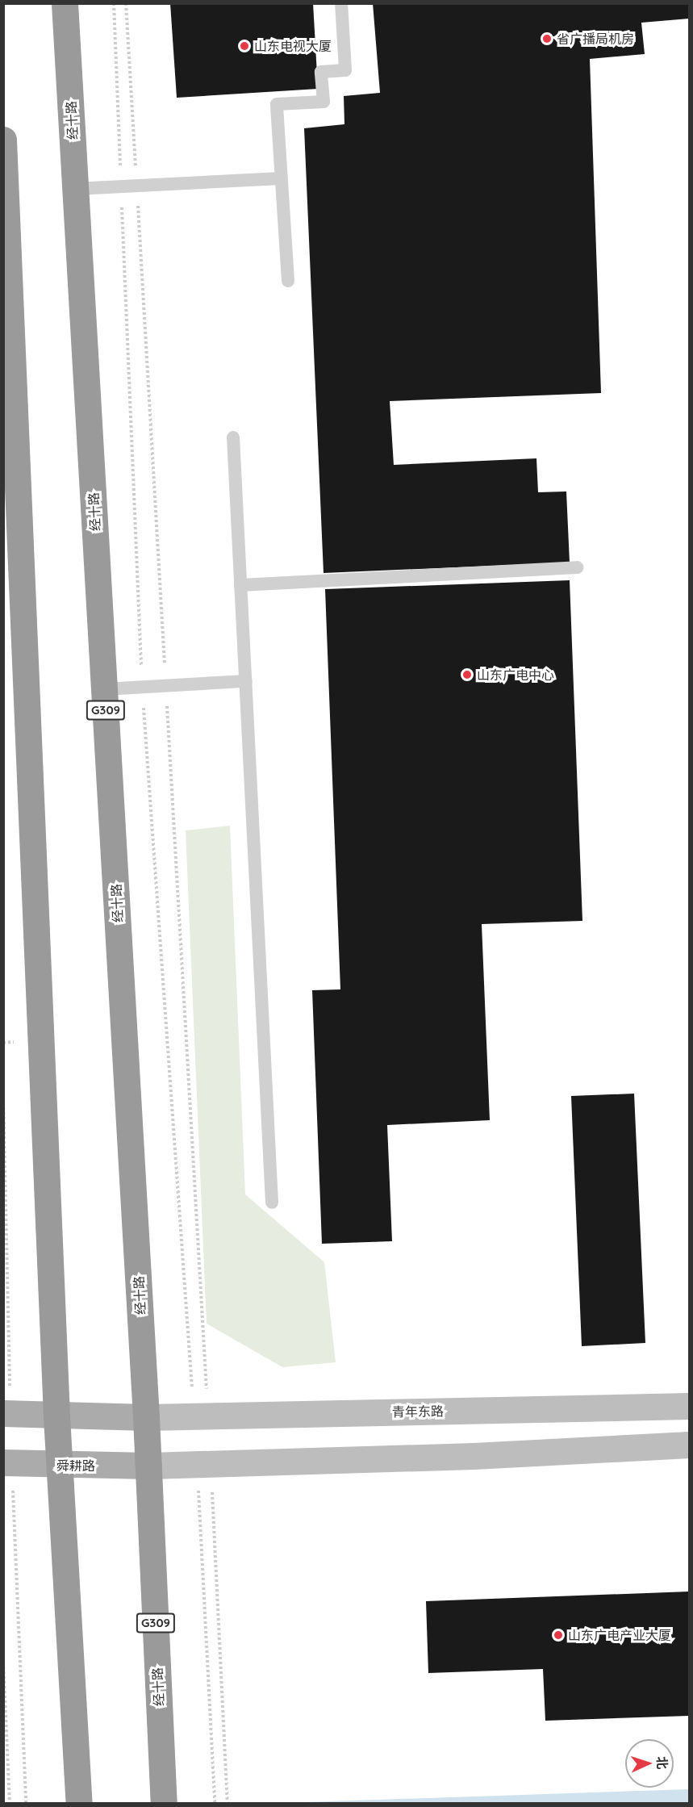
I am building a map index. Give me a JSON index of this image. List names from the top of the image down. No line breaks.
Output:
{"streets":{"highway":["经十路","G309"],"main road":["青年东路","舜耕路"]},"crossings":[["经十路","青年东路"],["经十路","舜耕路"]],"places":["省广播局机房","山东电视大厦","山东广电中心","山东广电产业大厦"],"north":"right"}
